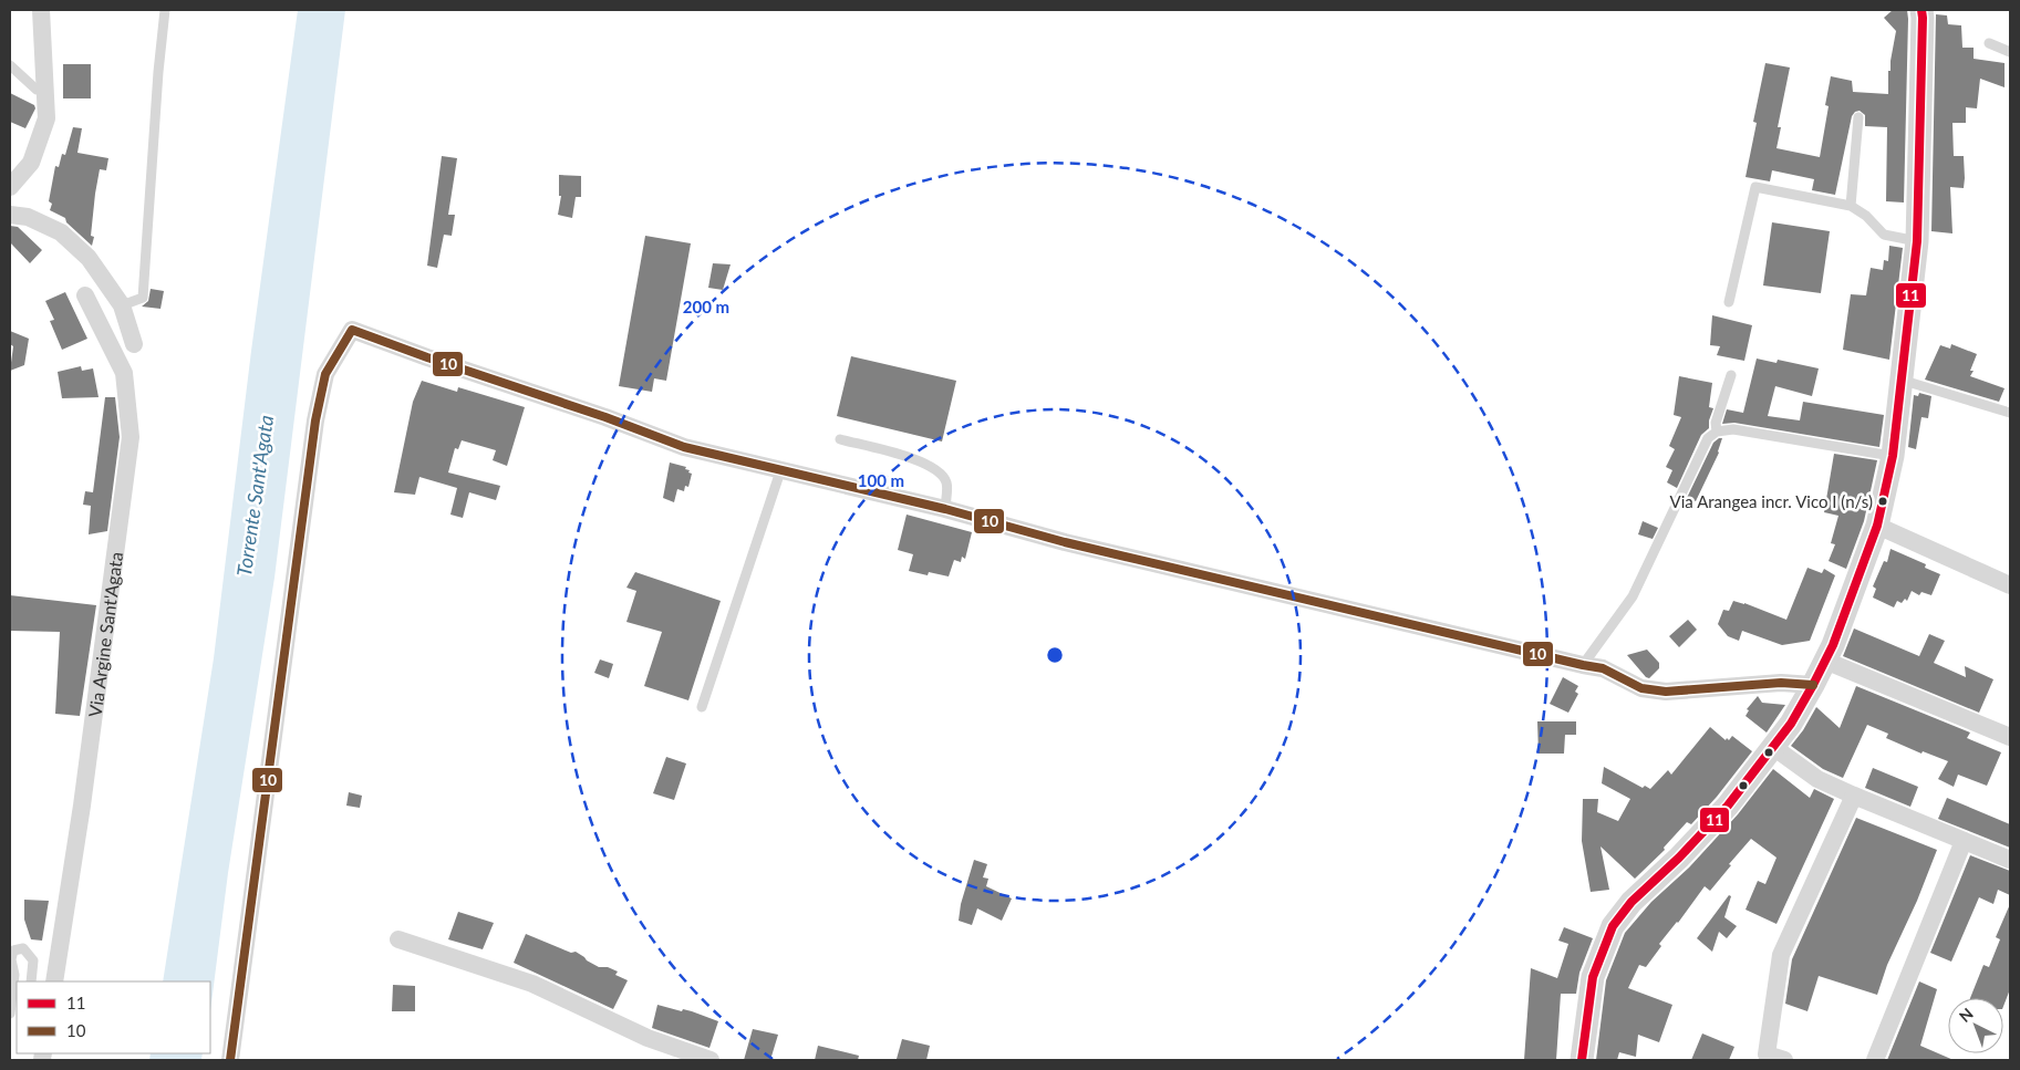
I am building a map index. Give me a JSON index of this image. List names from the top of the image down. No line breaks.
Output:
{"streets":{"street":["Via Argine Sant'Agata"]},"water":["Torrente Sant'Agata"],"places":["Via Arangea incr. Vico I (n/s)"],"lines":["transit line 11","transit line 10"],"legend":["11","10"],"north":"top left","rings":["200 m","100 m"]}
